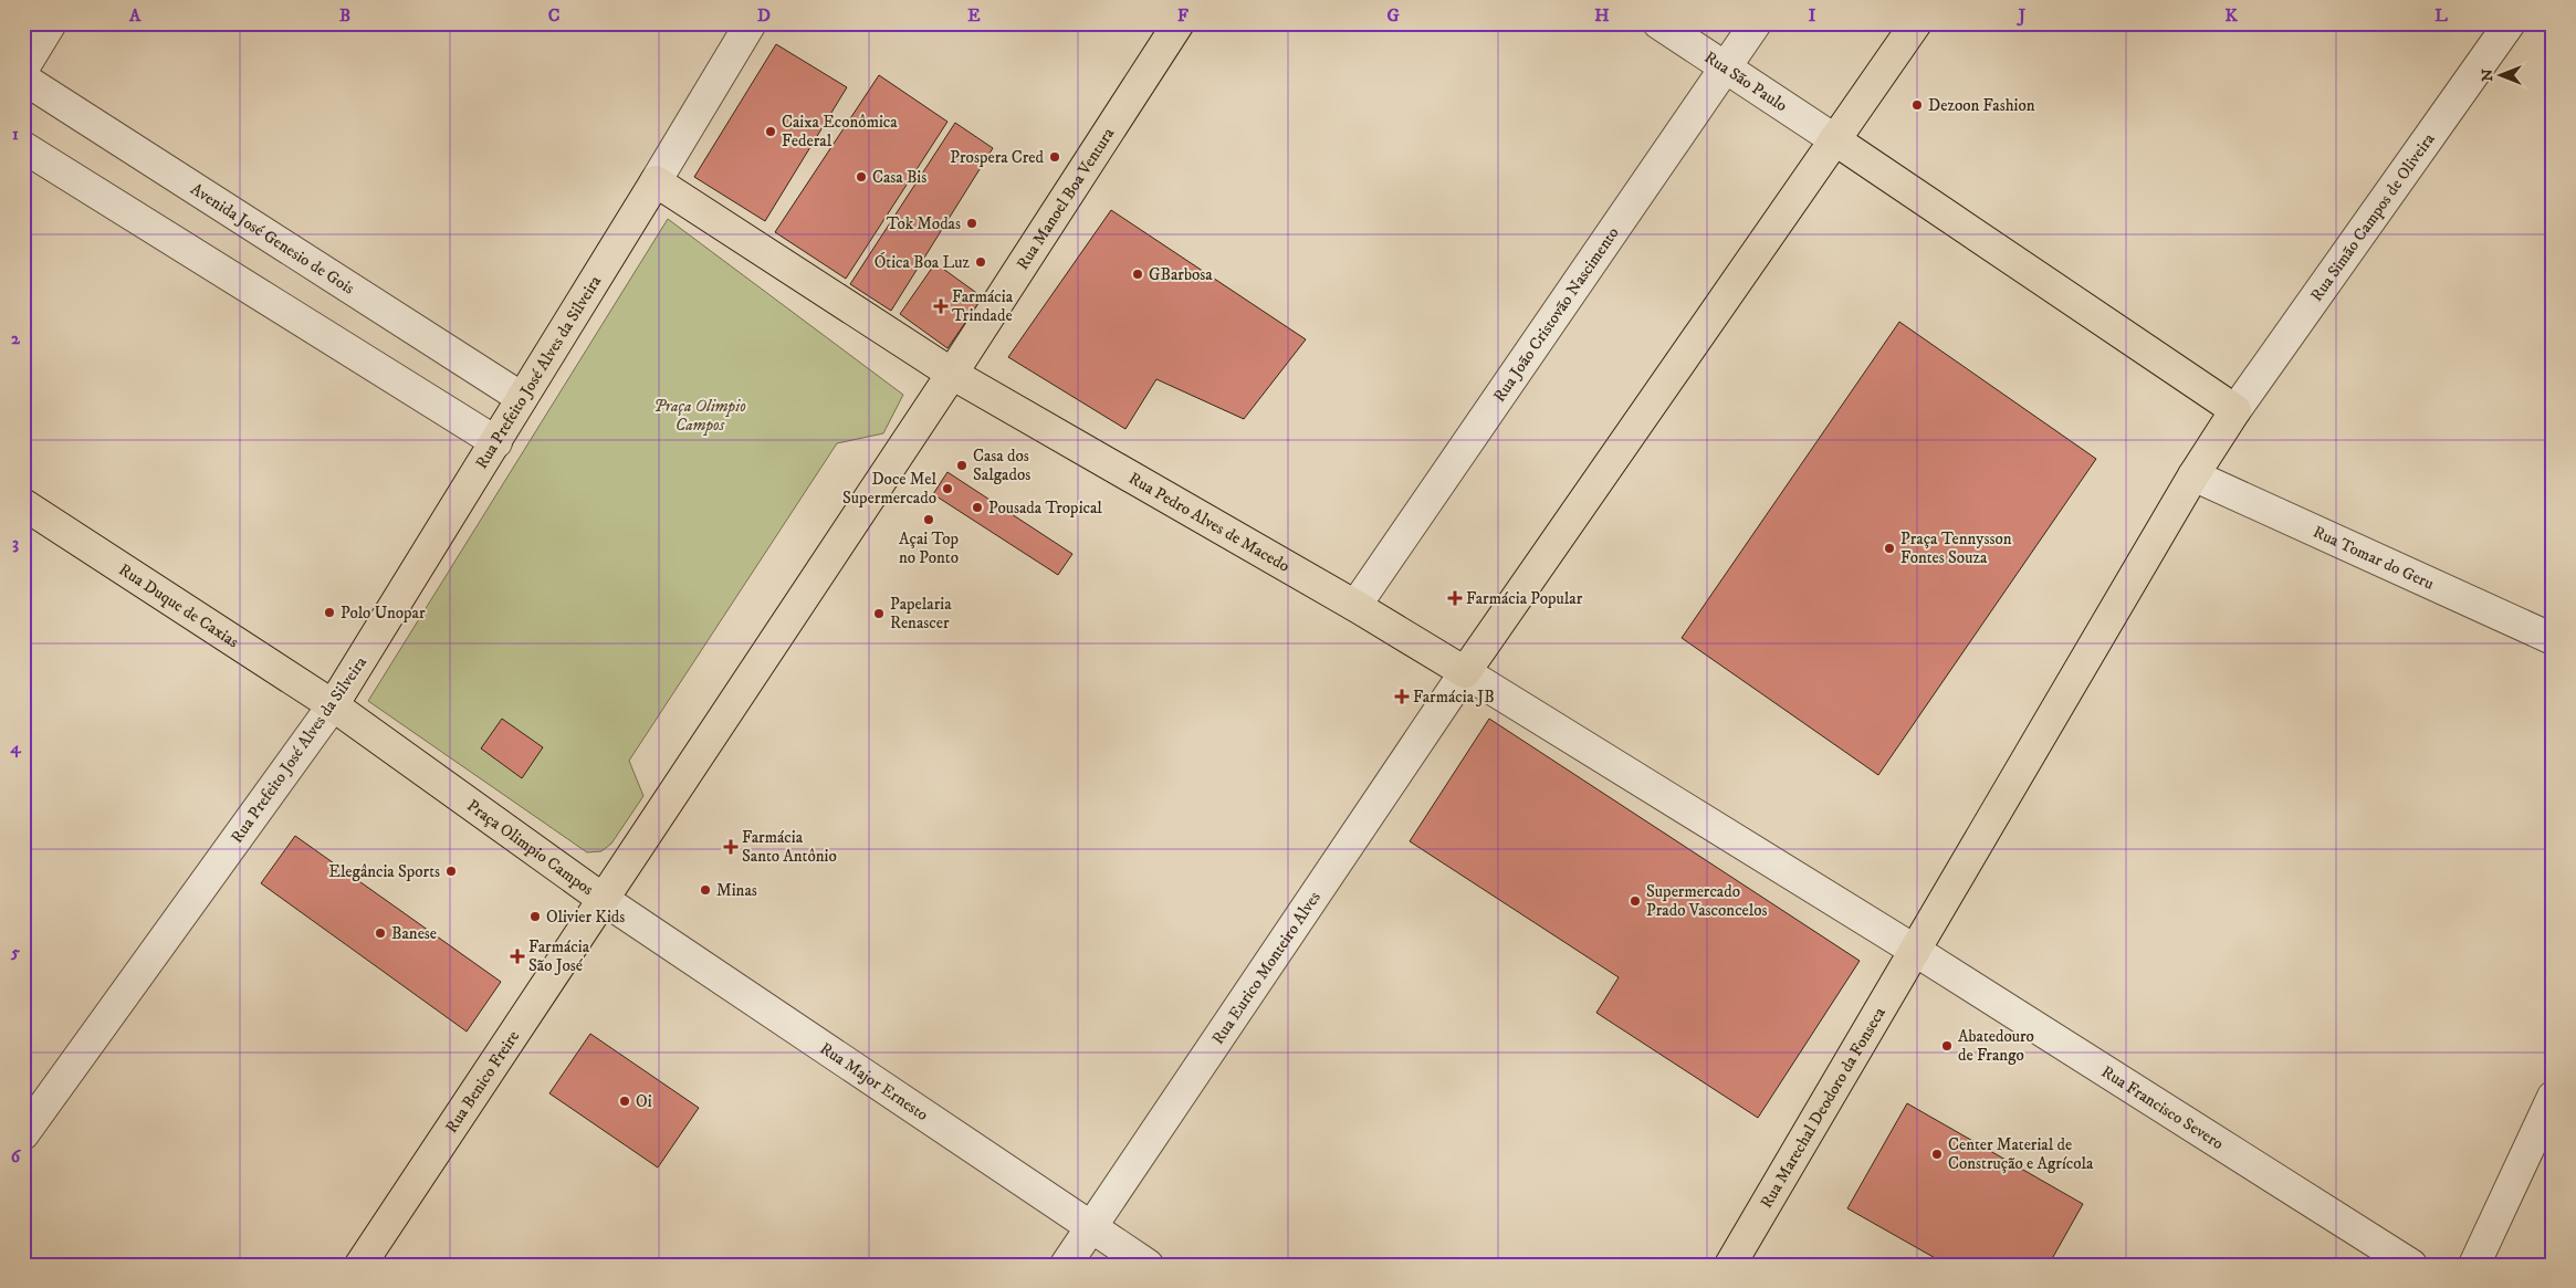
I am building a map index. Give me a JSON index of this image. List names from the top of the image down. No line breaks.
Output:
{"streets":{"main road":["Rua Manoel Boa Ventura","Rua Prefeito José Alves da Silveira","Rua Pedro Alves de Macedo","Rua Duque de Caxias","Praça Olimpio Campos","Rua Benico Freire","Rua Marechal Deodoro da Fonseca"],"street":["Rua São Paulo","Rua Simão Campos de Oliveira","Avenida José Genesio de Gois","Rua João Cristovão Nascimento","Rua Tomar do Geru","Rua Eurico Monteiro Alves","Rua Major Ernesto","Rua Francisco Severo"]},"crossings":[["Rua São Paulo","Rua João Cristovão Nascimento"],["Rua Manoel Boa Ventura","Rua Pedro Alves de Macedo"],["Rua Manoel Boa Ventura","Praça Olimpio Campos"],["Avenida José Genesio de Gois","Rua Prefeito José Alves da Silveira"],["Rua João Cristovão Nascimento","Rua Pedro Alves de Macedo"],["Rua Prefeito José Alves da Silveira","Rua Duque de Caxias"],["Rua Prefeito José Alves da Silveira","Praça Olimpio Campos"],["Rua Pedro Alves de Macedo","Praça Olimpio Campos"],["Rua Pedro Alves de Macedo","Rua Eurico Monteiro Alves"],["Rua Duque de Caxias","Praça Olimpio Campos"],["Praça Olimpio Campos","Rua Benico Freire"],["Praça Olimpio Campos","Rua Major Ernesto"],["Rua Eurico Monteiro Alves","Rua Major Ernesto"],["Rua Benico Freire","Rua Major Ernesto"],["Rua Marechal Deodoro da Fonseca","Rua Francisco Severo"]],"parks":["Praça Olimpio Campos"],"places":{"other":["Dezoon Fashion","Caixa Econômica Federal","Prospera Cred","Casa Bis","Tok Modas","Ótica Boa Luz","GBarbosa","Casa dos Salgados","Doce Mel Supermercado","Pousada Tropical","Açai Top no Ponto","Praça Tennysson Fontes Souza","Polo Unopar","Papelaria Renascer","Elegância Sports","Minas","Supermercado Prado Vasconcelos","Olivier Kids","Banese","Abatedouro de Frango","Oi","Center Material de Construção e Agrícola"],"health":["Farmácia Trindade","Farmácia Popular","Farmácia JB","Farmácia Santo Antônio","Farmácia São José"]},"north":"left","grid":{"columns":["A","B","C","D","E","F","G","H","I","J","K","L"],"rows":["1","2","3","4","5","6"]}}
